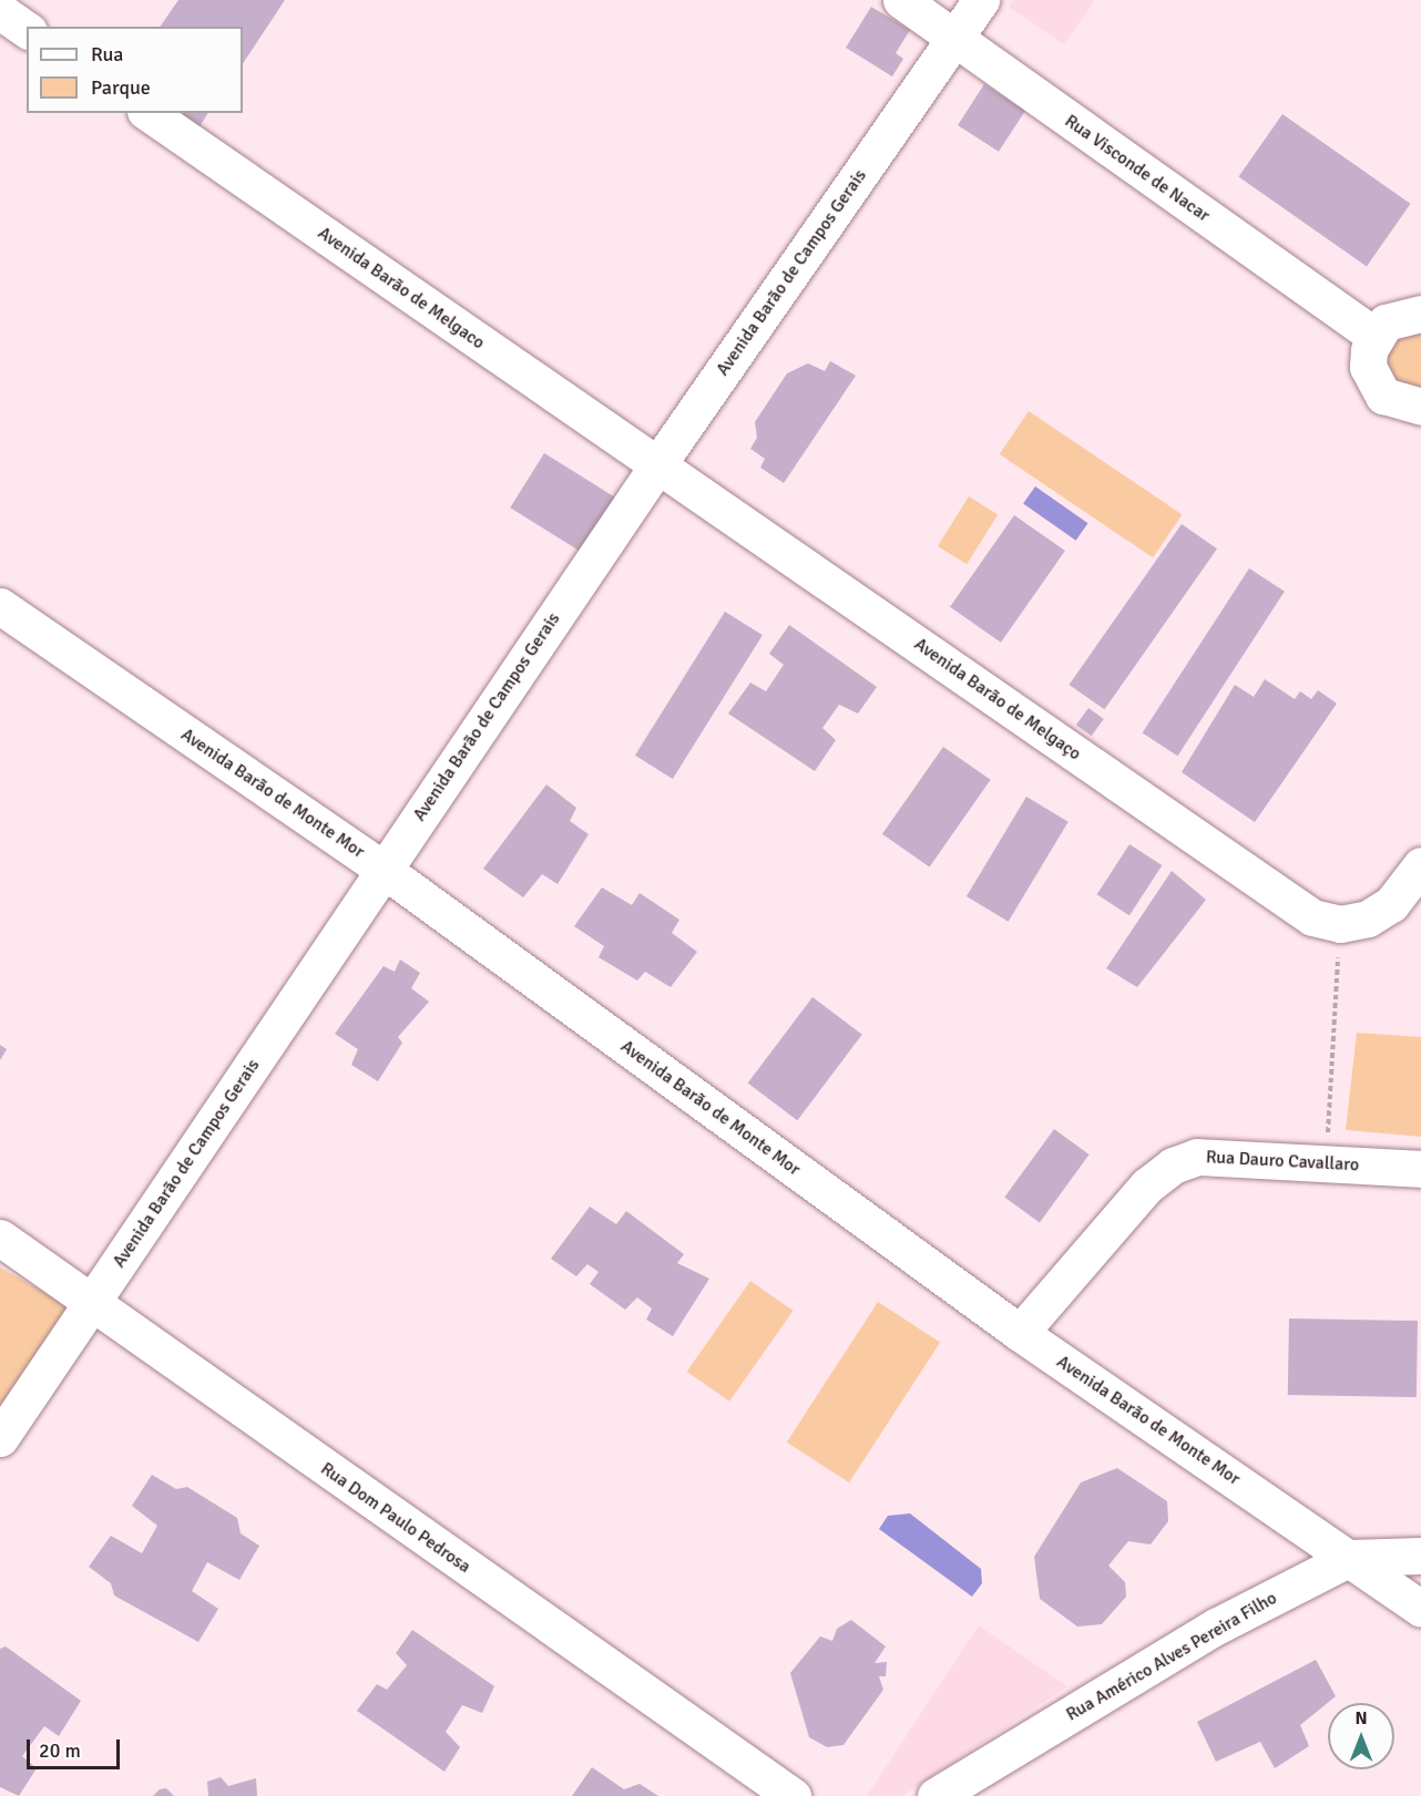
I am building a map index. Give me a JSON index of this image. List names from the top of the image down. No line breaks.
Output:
{"streets":{"street":["Rua Visconde de Nacar","Avenida Barão de Campos Gerais","Avenida Barão de Melgaco","Avenida Barão de Melgaço","Avenida Barão de Monte Mor","Rua Dauro Cavallaro","Rua Dom Paulo Pedrosa","Rua Américo Alves Pereira Filho"]},"crossings":[["Rua Visconde de Nacar","Avenida Barão de Campos Gerais"],["Avenida Barão de Campos Gerais","Avenida Barão de Melgaco"],["Avenida Barão de Campos Gerais","Avenida Barão de Melgaço"],["Avenida Barão de Campos Gerais","Avenida Barão de Monte Mor"],["Avenida Barão de Campos Gerais","Rua Dom Paulo Pedrosa"],["Avenida Barão de Melgaco","Avenida Barão de Melgaço"],["Avenida Barão de Monte Mor","Rua Dauro Cavallaro"],["Avenida Barão de Monte Mor","Rua Américo Alves Pereira Filho"]],"legend":["Rua","Parque"],"scale_bar":"20 m","north":"top"}
